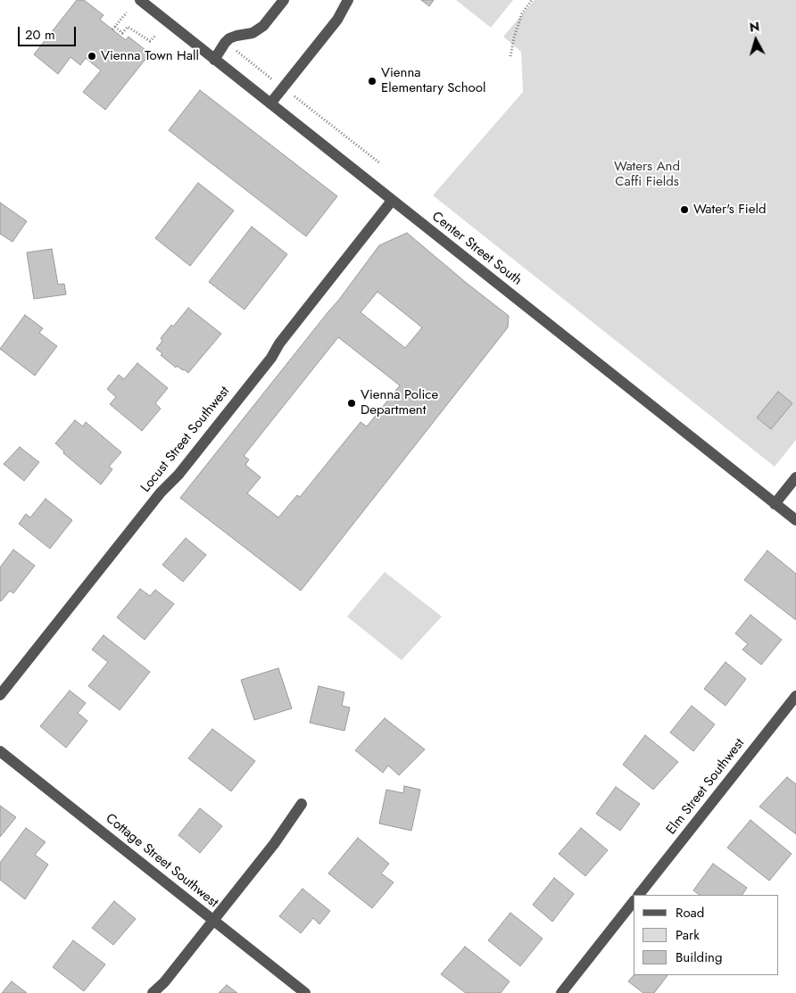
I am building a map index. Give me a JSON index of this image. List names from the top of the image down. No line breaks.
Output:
{"streets":{"street":["Center Street South","Locust Street Southwest","Elm Street Southwest","Cottage Street Southwest"]},"crossings":[["Center Street South","Locust Street Southwest"]],"parks":["Waters And Caffi Fields"],"places":["Vienna Town Hall","Vienna Elementary School","Water's Field","Vienna Police Department"],"legend":["Road","Park","Building"],"scale_bar":"20 m","north":"top"}
